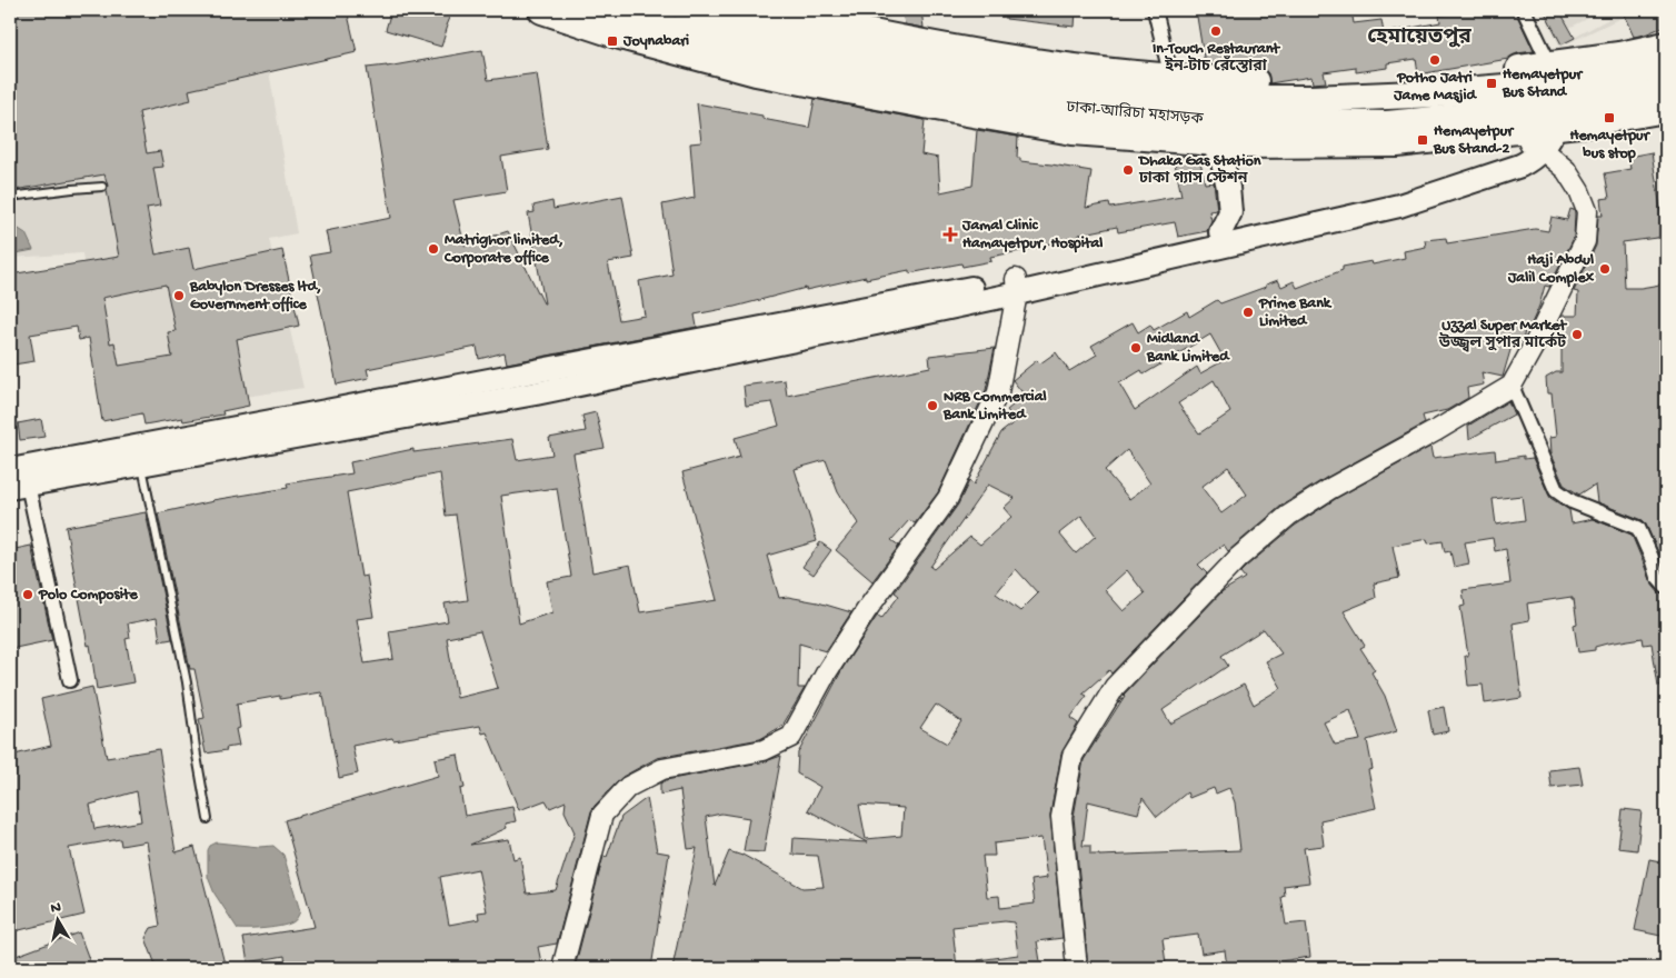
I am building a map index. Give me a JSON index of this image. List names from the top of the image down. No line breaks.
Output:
{"streets":{"highway":["ঢাকা-আরিচা মহাসড়ক"]},"districts":["হেমায়েতপুর"],"places":{"other":["In-Touch Restaurant ইন-টাচ রেঁস্তোরা","Potho Jatri Jame Masjid","Dhaka Gas Station ঢাকা গ্যাস স্টেশন","Matrighor limited, Corporate office","Haji Abdul Jalil Complex","Babylon Dresses ltd, Government office","Prime Bank Limited","Uzzal Super Market উজ্জ্বল সুপার মার্কেট","Midland Bank Limited","NRB Commercial Bank Limited","Polo Composite"],"transit":["Joynabari","Hemayetpur Bus Stand","Hemayetpur bus stop","Hemayetpur Bus Stand-2"],"health":["Jamal Clinic Hamayetpur, Hospital"]},"north":"top"}
